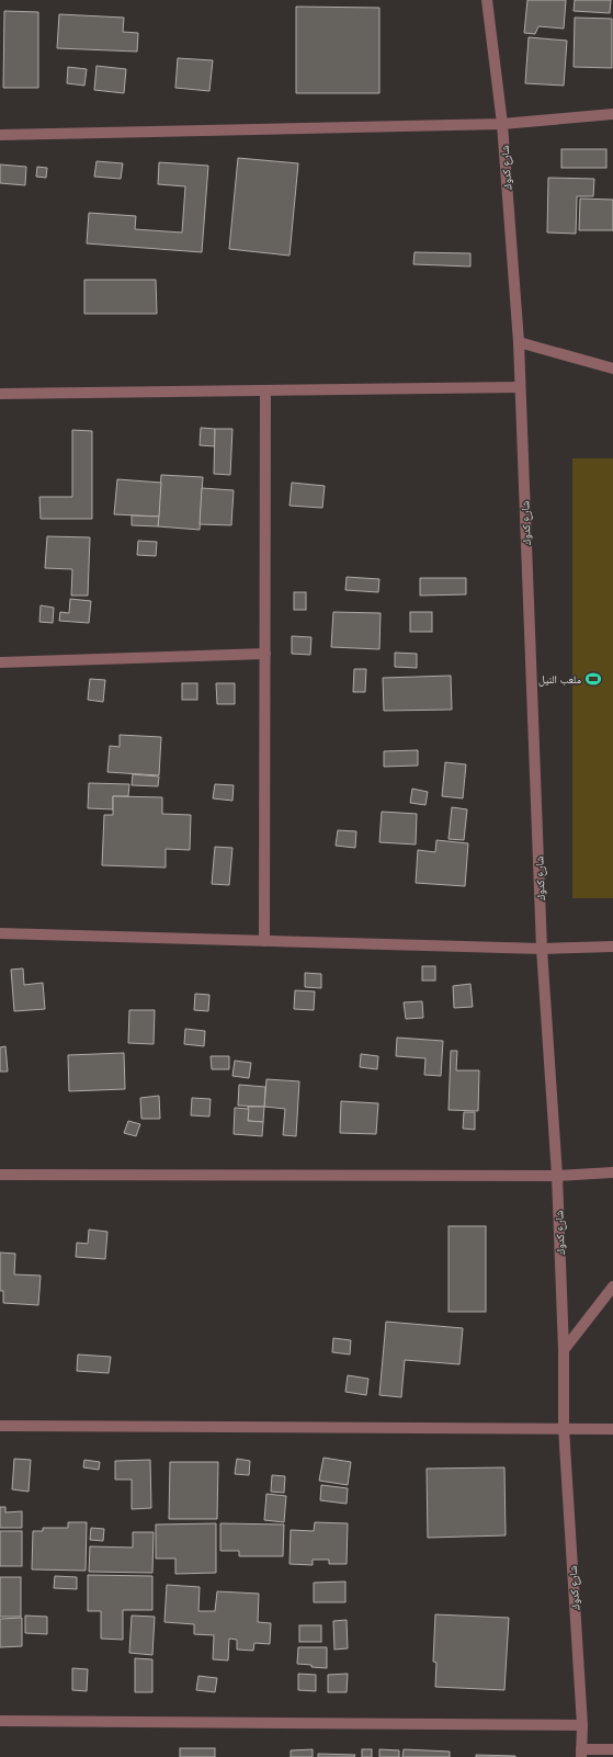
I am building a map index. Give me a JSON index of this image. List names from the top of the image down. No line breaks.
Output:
{"streets":{"street":["شارع كدوك"]},"places":{"sports":["ملعب النيل"]}}
